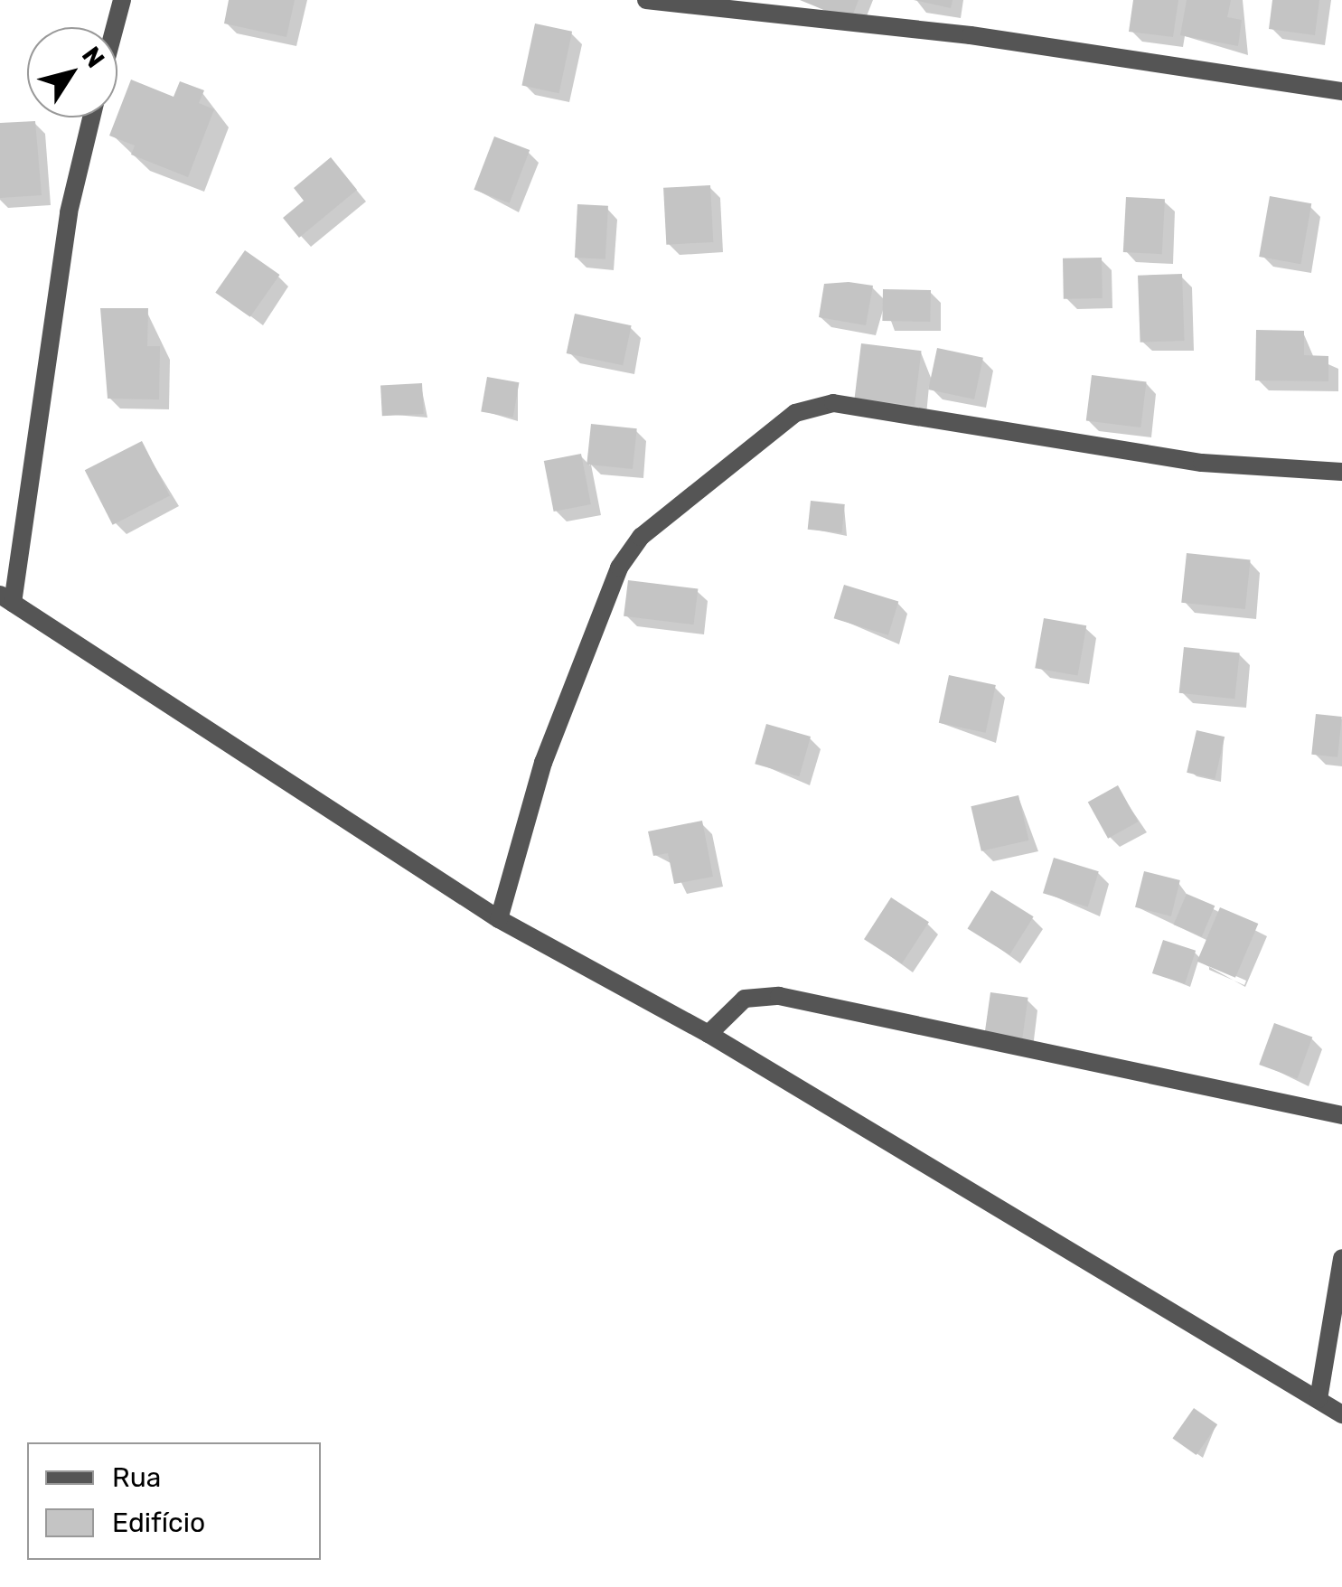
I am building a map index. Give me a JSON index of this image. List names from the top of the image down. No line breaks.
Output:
{"legend":["Rua","Edifício"],"north":"top right"}
